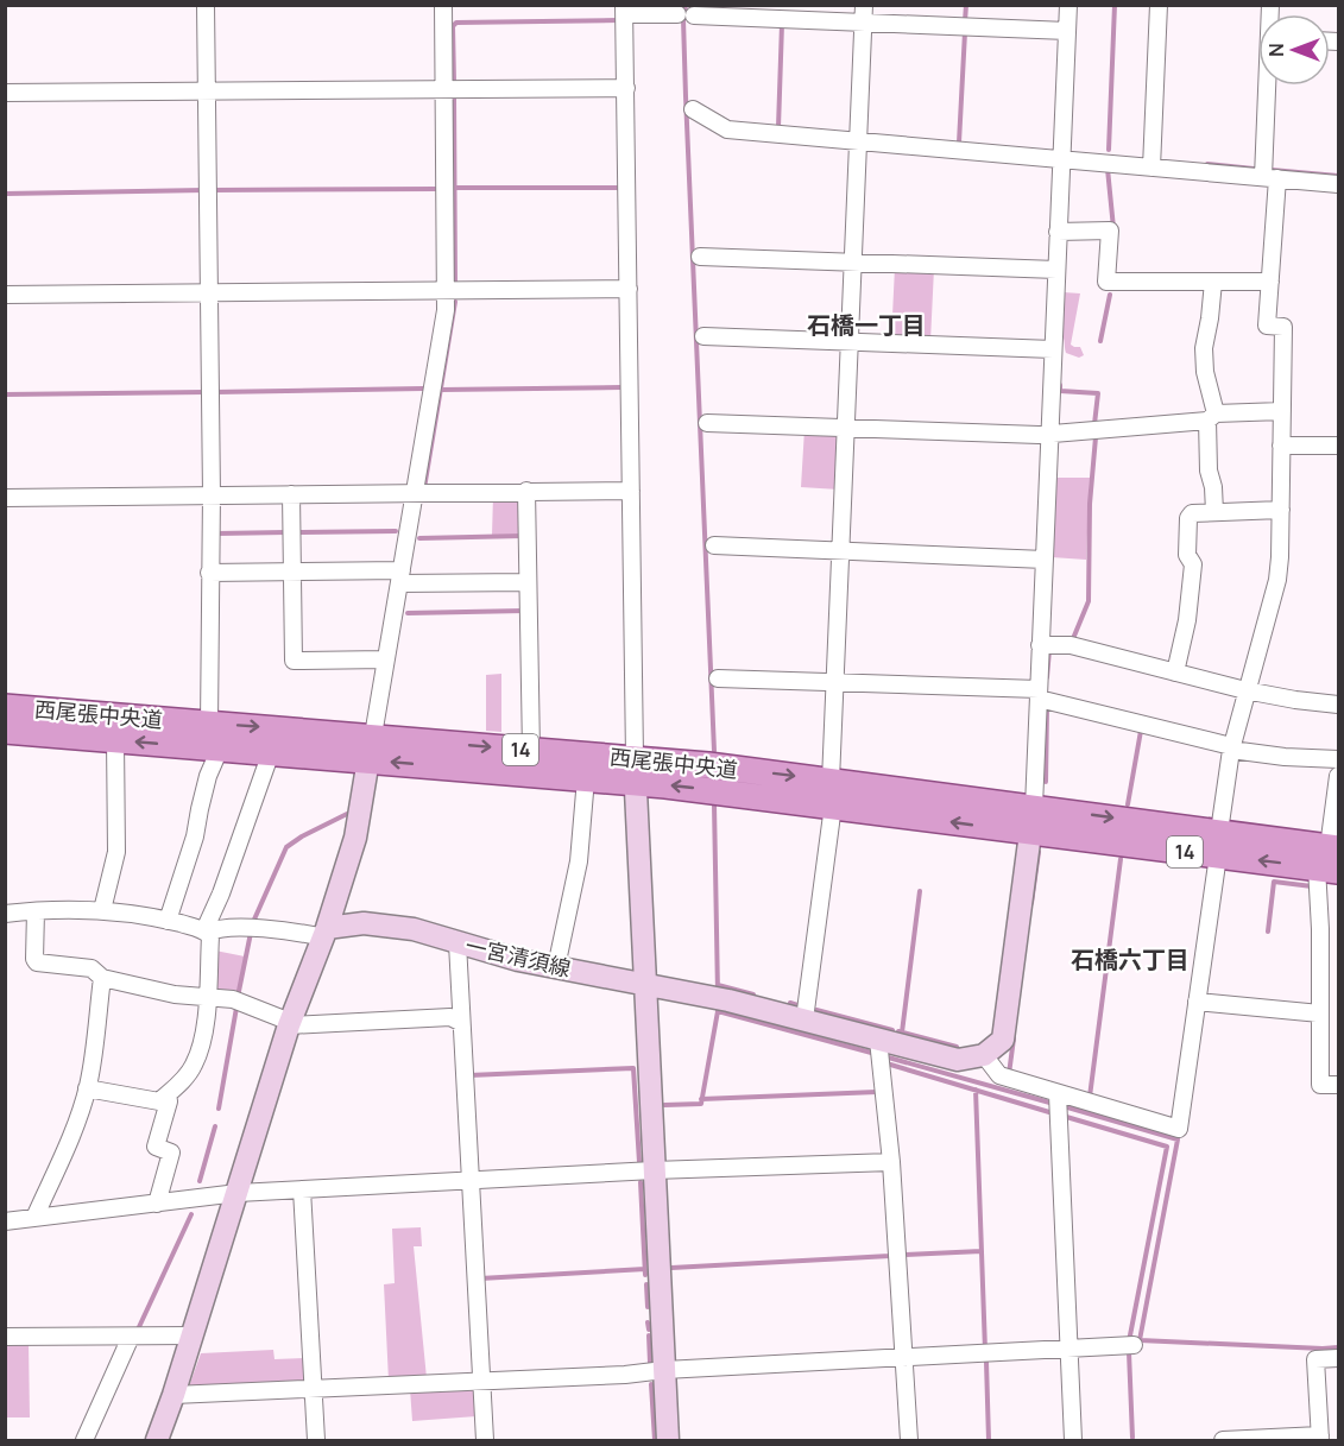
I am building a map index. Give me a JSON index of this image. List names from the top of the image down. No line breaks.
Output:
{"streets":{"main road":["西尾張中央道","14","一宮清須線"]},"districts":["石橋一丁目","石橋六丁目"],"north":"left"}
